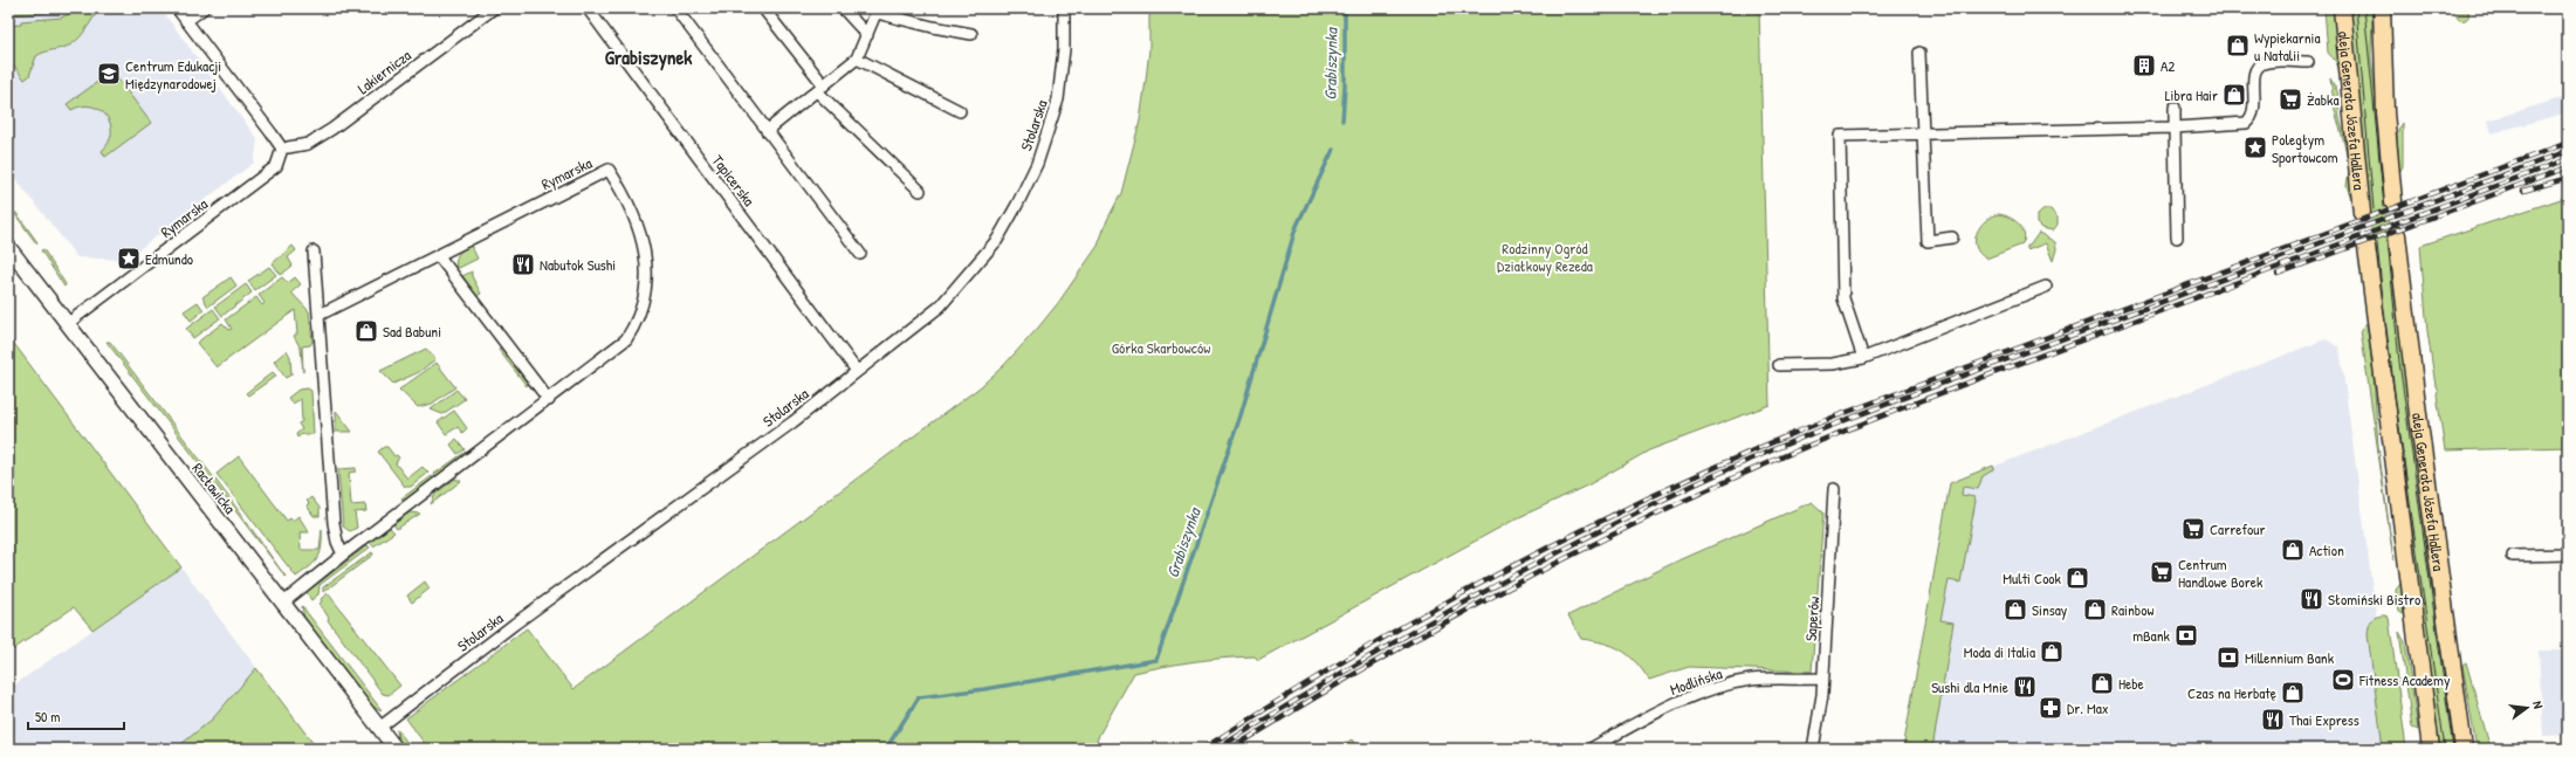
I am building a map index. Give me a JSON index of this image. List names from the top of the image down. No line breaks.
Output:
{"streets":{"main road":["aleja Generała Józefa Hallera"],"street":["Lakiernicza","Stolarska","Rymarska","Tapicerska","Racławicka","Saperów","Modlińska"]},"crossings":[["Stolarska","Tapicerska"],["Stolarska","Racławicka"],["Rymarska","Racławicka"],["Saperów","Modlińska"]],"districts":["Grabiszynek"],"water":["Grabiszynka"],"parks":["Rodzinny Ogród Działkowy Rezeda","Górka Skarbowców"],"places":{"shop":["Wypiekarnia u Natalii","Libra Hair","Sad Babuni","Action","Multi Cook","Sinsay","Rainbow","Moda di Italia","Hebe","Czas na Herbatę"],"building":["A2"],"school or university":["Centrum Edukacji Międzynarodowej"],"supermarket":["Żabka","Carrefour","Centrum Handlowe Borek"],"place":["Poległym Sportowcom","Edmundo"],"restaurant":["Nabutok Sushi","Słomiński Bistro","Sushi dla Mnie","Thai Express"],"bank":["mBank","Millennium Bank"],"sports":["Fitness Academy"],"pharmacy":["Dr. Max"]},"scale_bar":"50 m","north":"right"}
